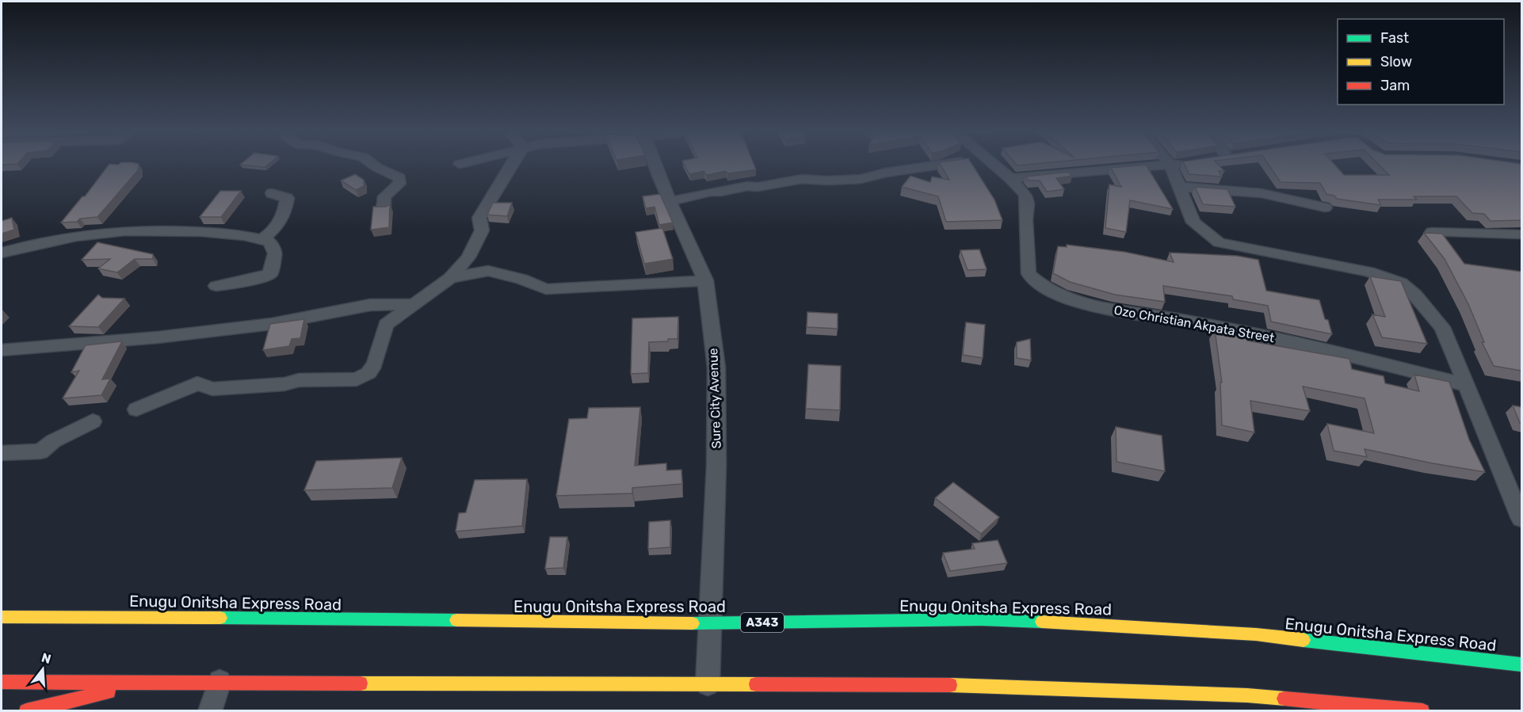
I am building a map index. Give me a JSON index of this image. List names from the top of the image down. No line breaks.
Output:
{"streets":{"highway":["Enugu Onitsha Express Road","A343"],"street":["Ozo Christian Akpata Street","Sure City Avenue"]},"crossings":[["Sure City Avenue","Enugu Onitsha Express Road"]],"legend":["Fast","Slow","Jam"],"north":"top"}
